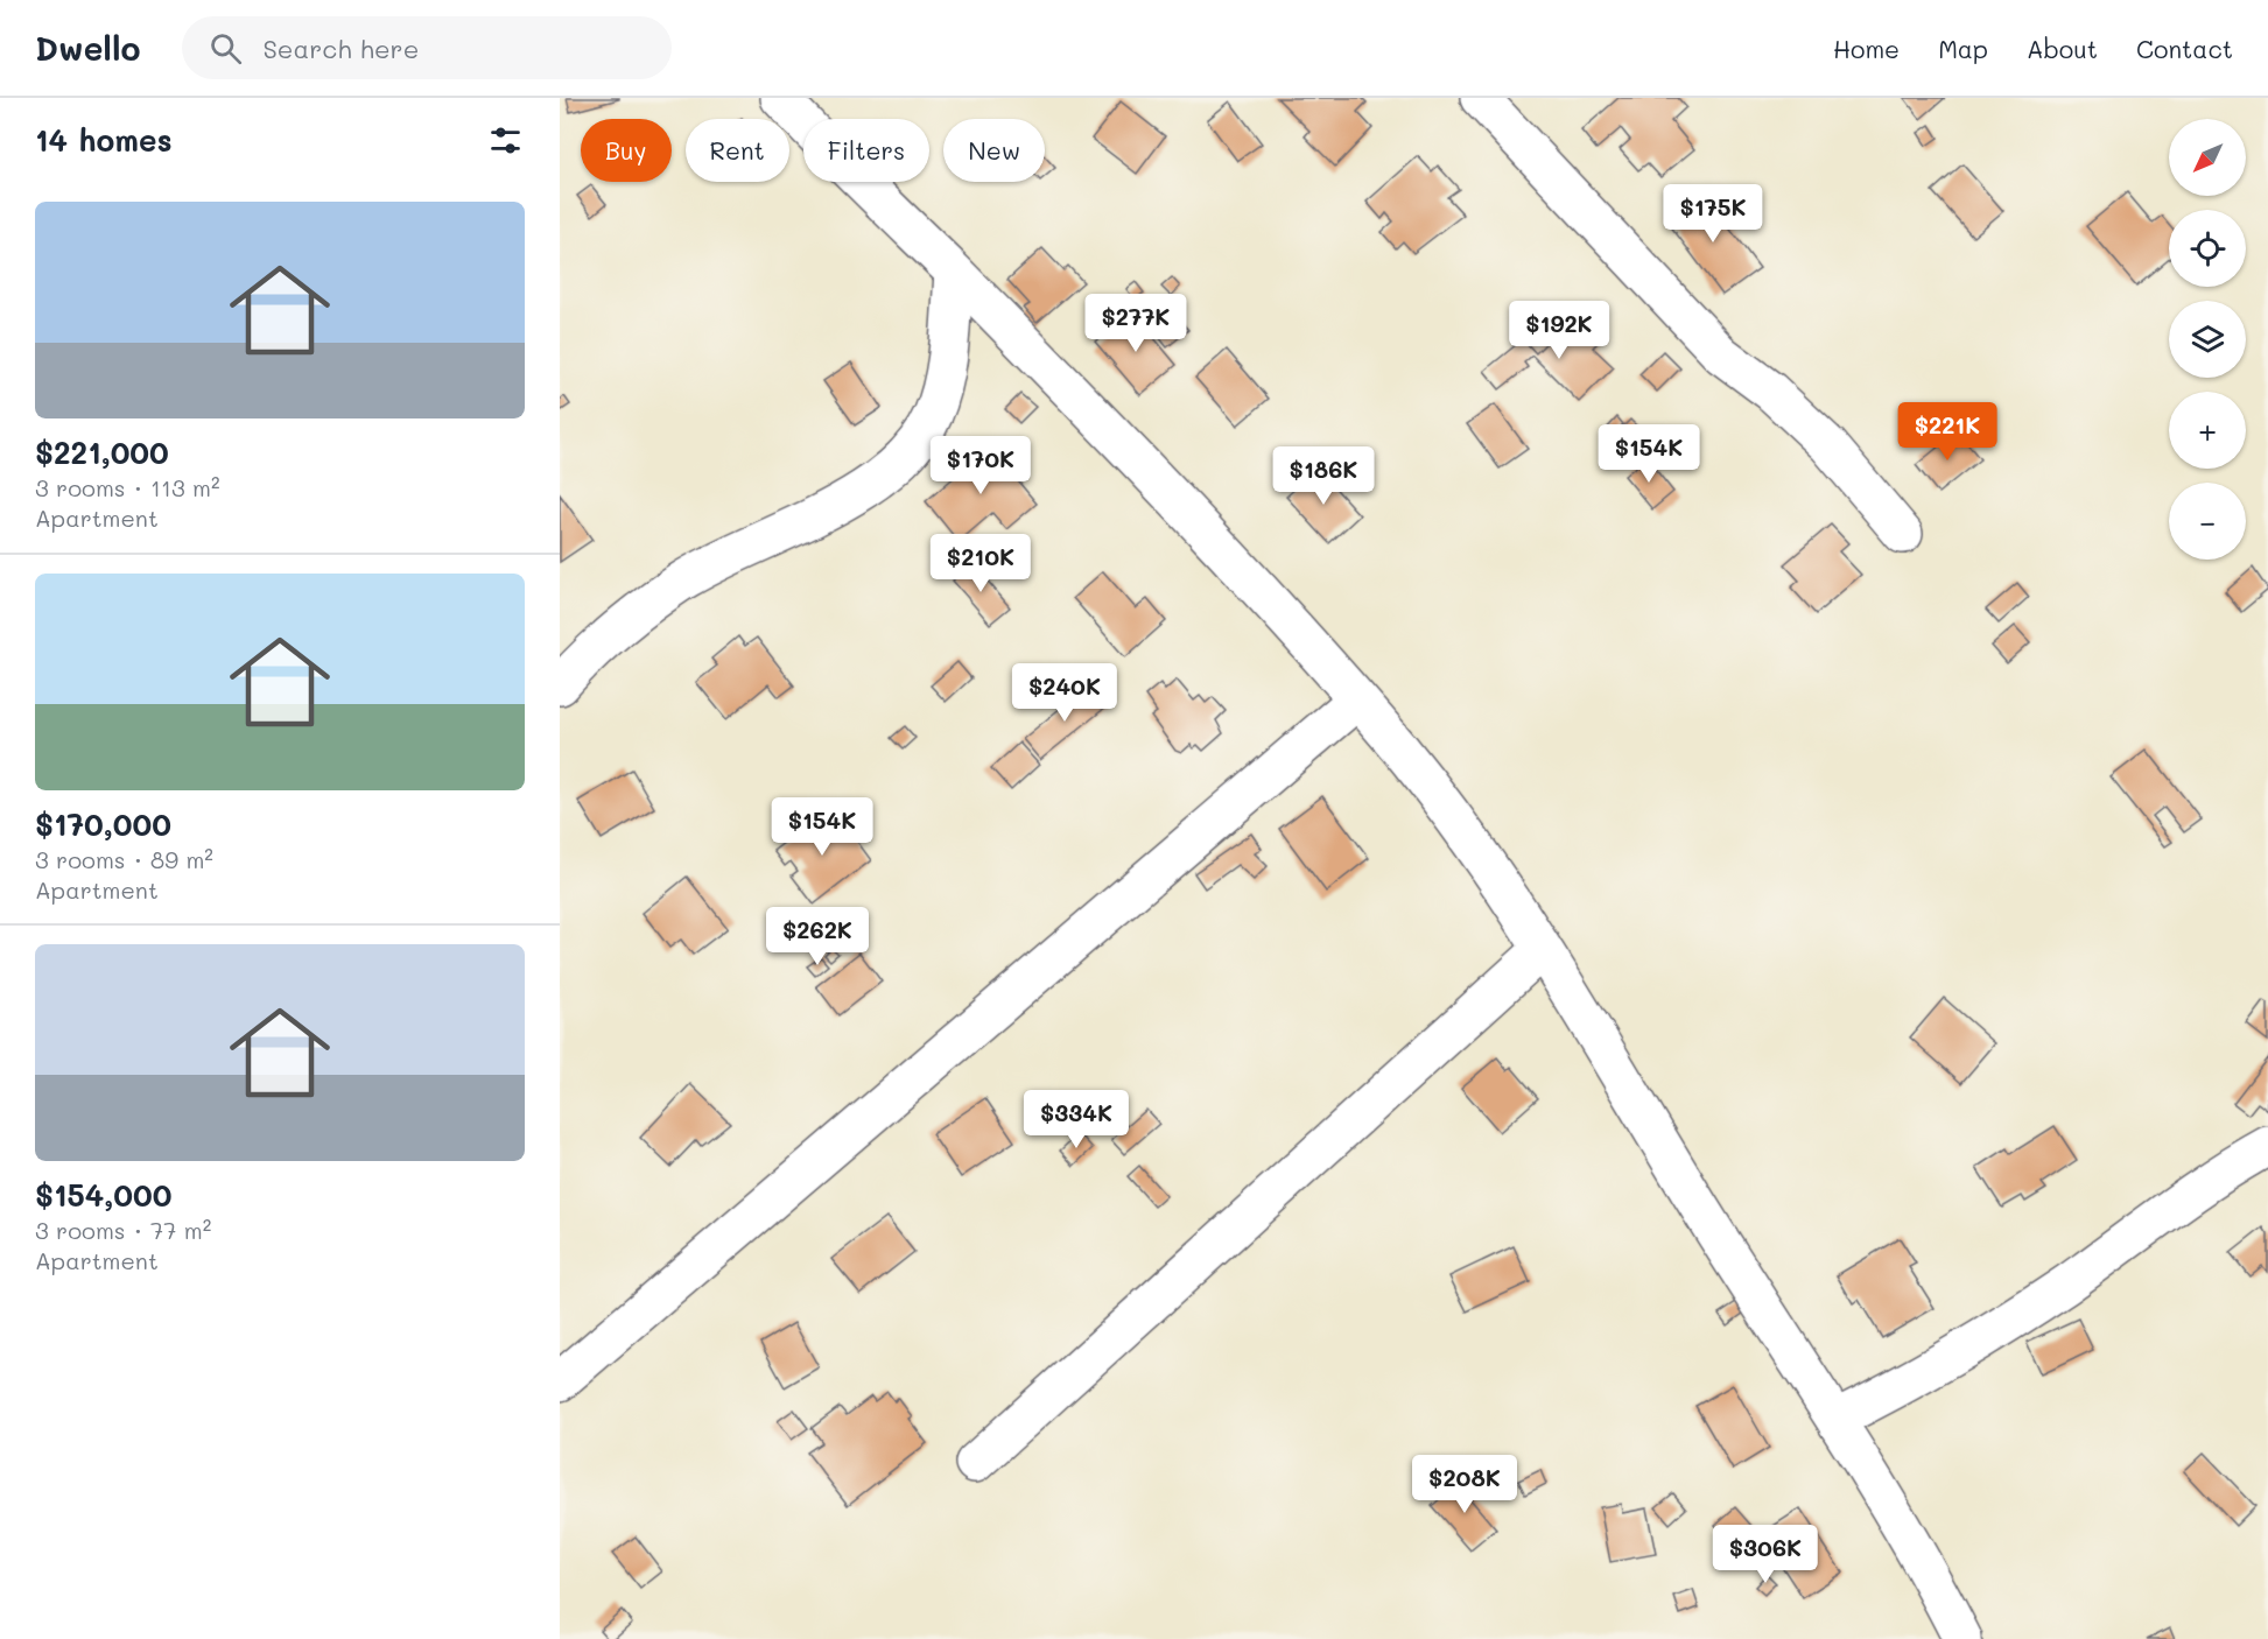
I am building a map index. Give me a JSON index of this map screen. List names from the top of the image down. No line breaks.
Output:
{"north":"bottom left","page":{"header":"Dwello","search":"Search here","nav":["Home","Map","About","Contact"],"heading":"14 homes","map_buttons":["+","−"],"chip":["Buy","Rent","Filters","New"],"list":[{"name":"$221,000","note":"3 rooms · 113 m² · Apartment"},{"name":"$170,000","note":"3 rooms · 89 m² · Apartment"},{"name":"$154,000","note":"3 rooms · 77 m² · Apartment"}],"price":["$175K","$277K","$192K","$221K","$154K","$170K","$186K","$210K","$240K","$154K","$262K","$334K","$208K","$306K"]}}
